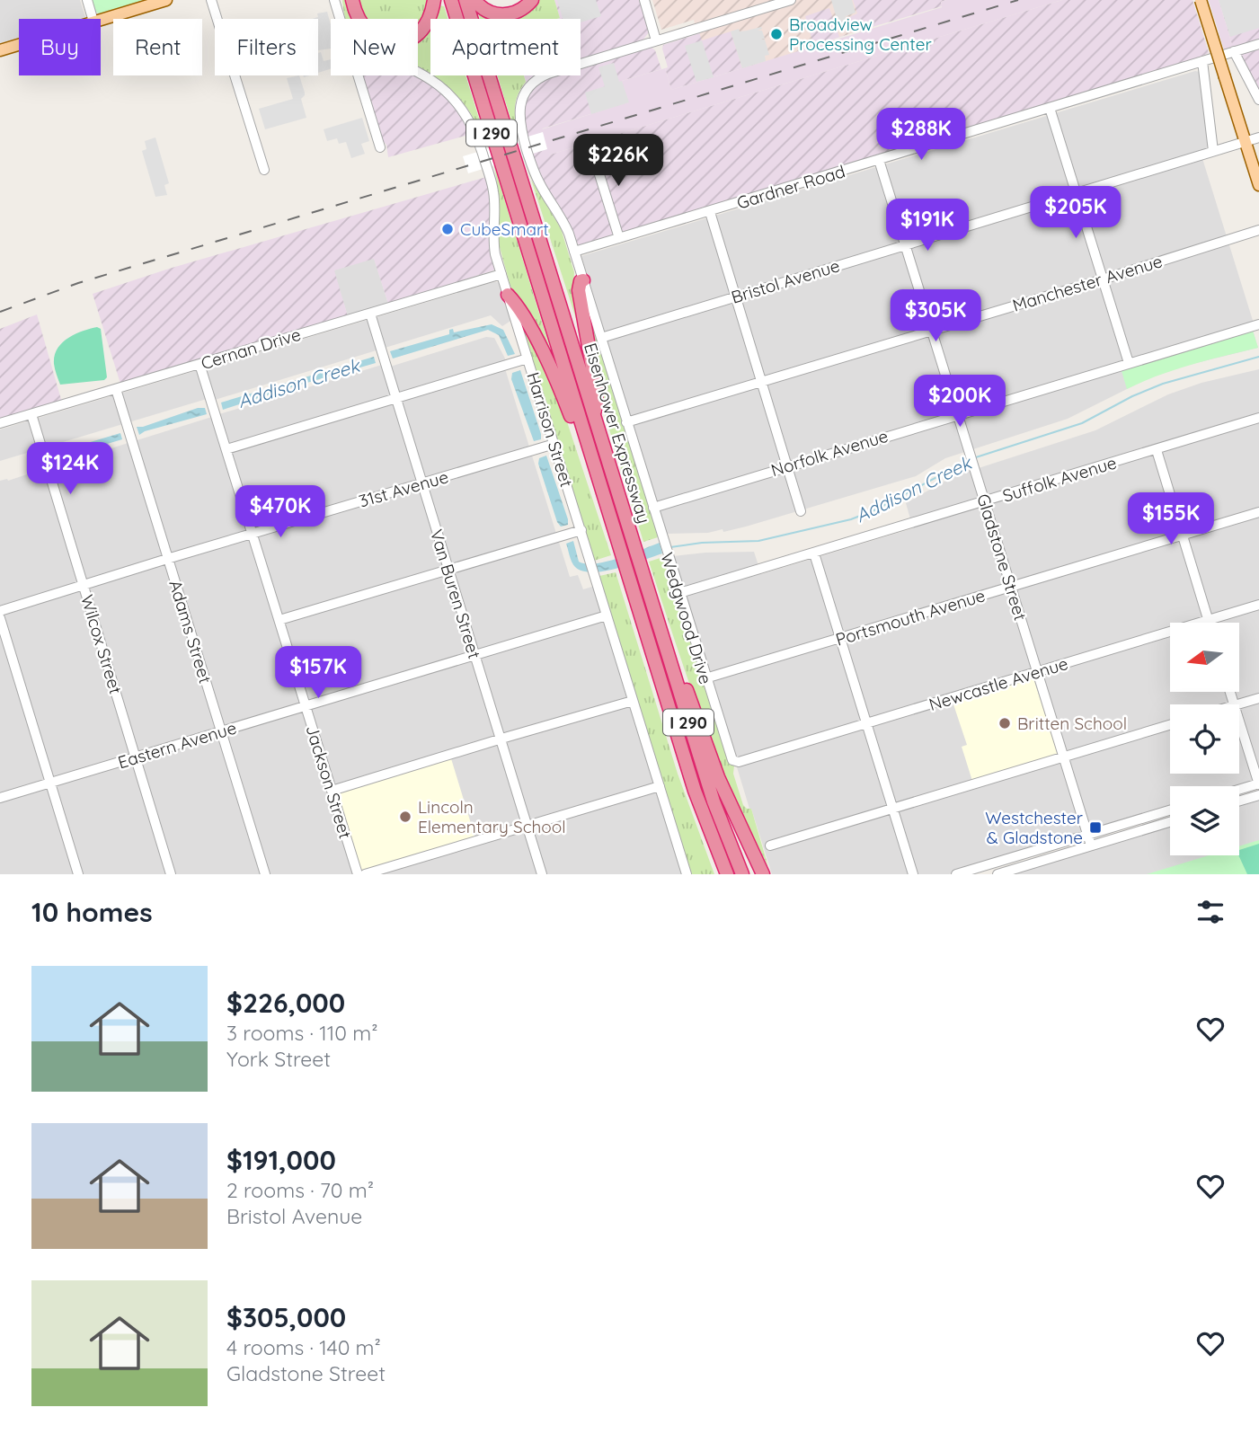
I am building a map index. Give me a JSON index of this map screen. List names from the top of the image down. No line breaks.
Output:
{"streets":{"highway":["I 290","Eisenhower Expressway"],"street":["Gardner Road","Bristol Avenue","Manchester Avenue","Cernan Drive","Harrison Street","Norfolk Avenue","Suffolk Avenue","31st Avenue","Gladstone Street","Van Buren Street","Portsmouth Avenue","Wedgwood Drive","Adams Street","Wilcox Street","Newcastle Avenue","Eastern Avenue","Jackson Street"]},"crossings":[["Gardner Road","Gladstone Street"],["Gardner Road","Wedgwood Drive"],["Bristol Avenue","Gladstone Street"],["Bristol Avenue","Wedgwood Drive"],["Manchester Avenue","Gladstone Street"],["Manchester Avenue","Wedgwood Drive"],["Cernan Drive","Harrison Street"],["Cernan Drive","Van Buren Street"],["Cernan Drive","Adams Street"],["Cernan Drive","Wilcox Street"],["Cernan Drive","Jackson Street"],["Harrison Street","31st Avenue"],["Harrison Street","Eastern Avenue"],["Norfolk Avenue","Gladstone Street"],["Norfolk Avenue","Wedgwood Drive"],["Suffolk Avenue","Gladstone Street"],["Suffolk Avenue","Wedgwood Drive"],["31st Avenue","Van Buren Street"],["31st Avenue","Adams Street"],["31st Avenue","Wilcox Street"],["31st Avenue","Jackson Street"],["Gladstone Street","Portsmouth Avenue"],["Gladstone Street","Newcastle Avenue"],["Van Buren Street","Eastern Avenue"],["Portsmouth Avenue","Wedgwood Drive"],["Wedgwood Drive","Newcastle Avenue"],["Adams Street","Eastern Avenue"],["Wilcox Street","Eastern Avenue"],["Eastern Avenue","Jackson Street"]],"water":["Addison Creek"],"places":{"other":["Broadview Processing Center","CubeSmart","Britten School","Lincoln Elementary School"],"transit":["Westchester & Gladstone"]},"north":"left","page":{"chip":["Buy","Rent","Filters","New","Apartment"],"price":["$288K","$226K","$205K","$191K","$305K","$200K","$124K","$470K","$155K","$157K"],"heading":"10 homes","list":[{"name":"$226,000","note":"3 rooms · 110 m² · York Street"},{"name":"$191,000","note":"2 rooms · 70 m² · Bristol Avenue"},{"name":"$305,000","note":"4 rooms · 140 m² · Gladstone Street"}]}}
